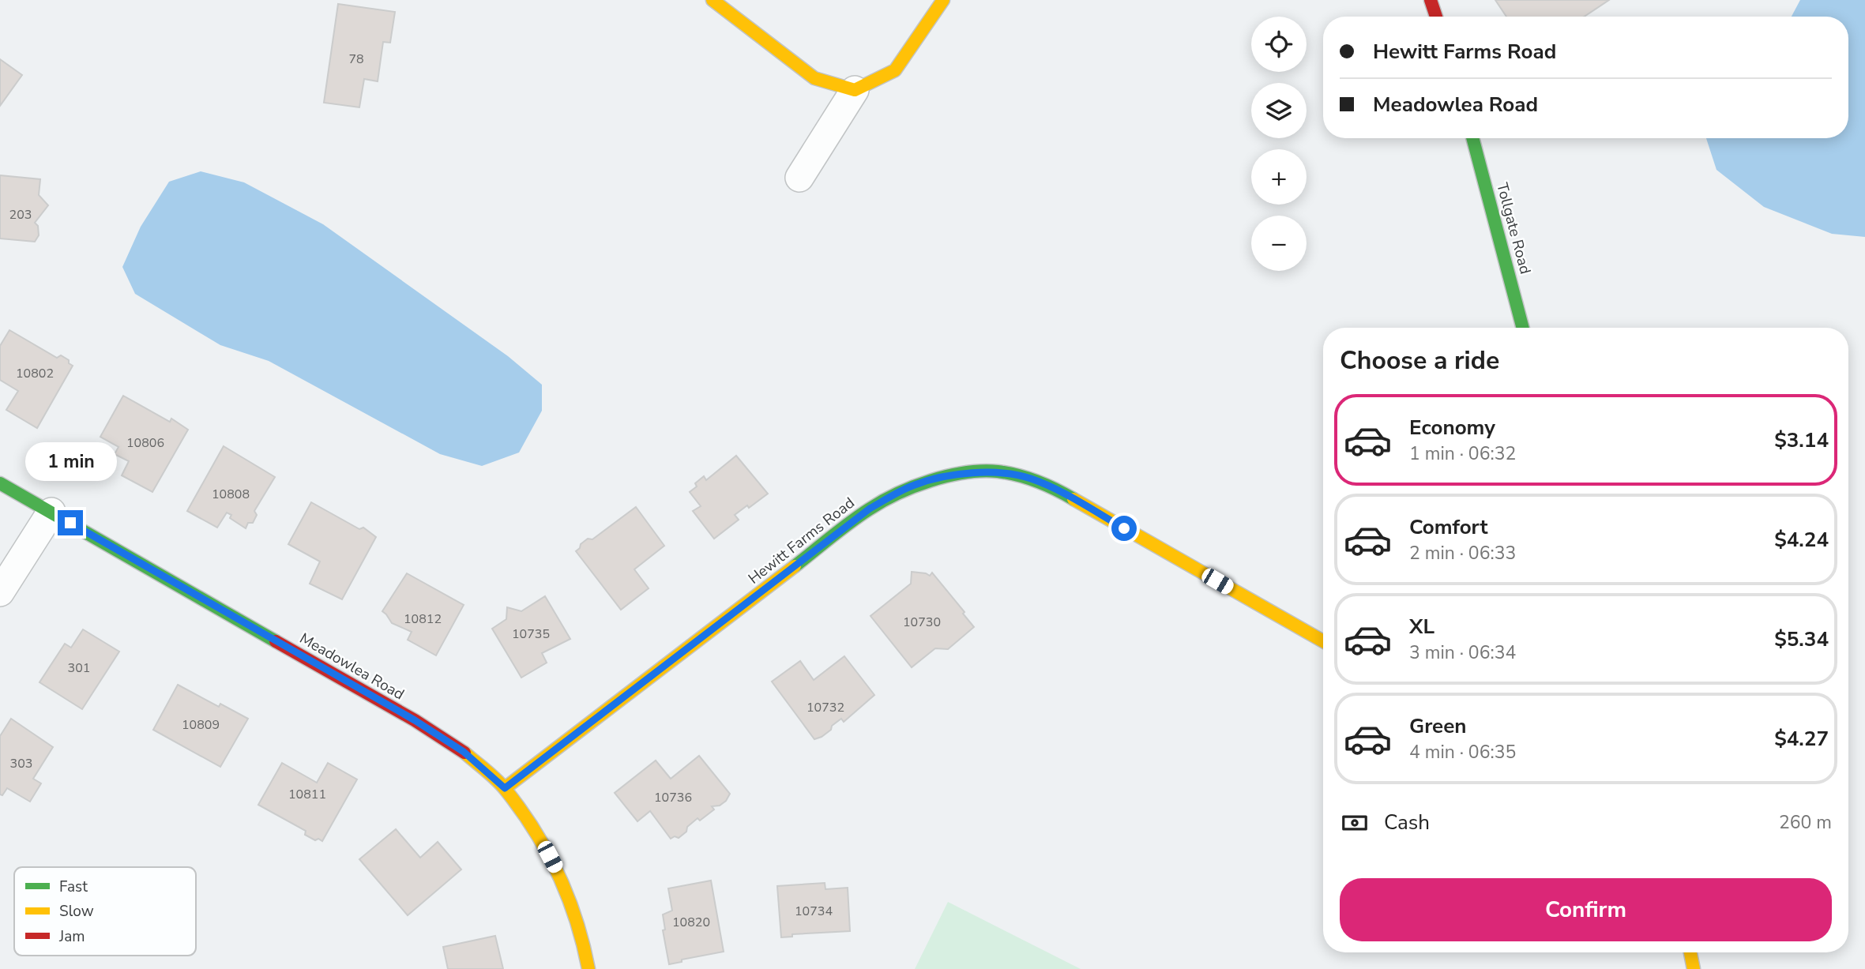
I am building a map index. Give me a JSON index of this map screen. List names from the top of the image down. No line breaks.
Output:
{"streets":{"street":["Tollgate Road","Hewitt Farms Road","Meadowlea Road"]},"crossings":[["Hewitt Farms Road","Meadowlea Road"]],"house_numbers":["78","203","10802","10806","10808","10812","10730","10735","301","10732","10809","303","10811","10736","10734","10820"],"legend":["Fast","Slow","Jam"],"page":{"map_buttons":["+","−"],"banner":["Hewitt Farms Road","Meadowlea Road"],"heading":"Choose a ride","list":[{"name":"Economy","note":"1 min · 06:32","value":"$3.14"},{"name":"Comfort","note":"2 min · 06:33","value":"$4.24"},{"name":"XL","note":"3 min · 06:34","value":"$5.34"},{"name":"Green","note":"4 min · 06:35","value":"$4.27"}],"bubble":"1 min","pay":["Cash","260 m"],"buttons":"Confirm"}}
